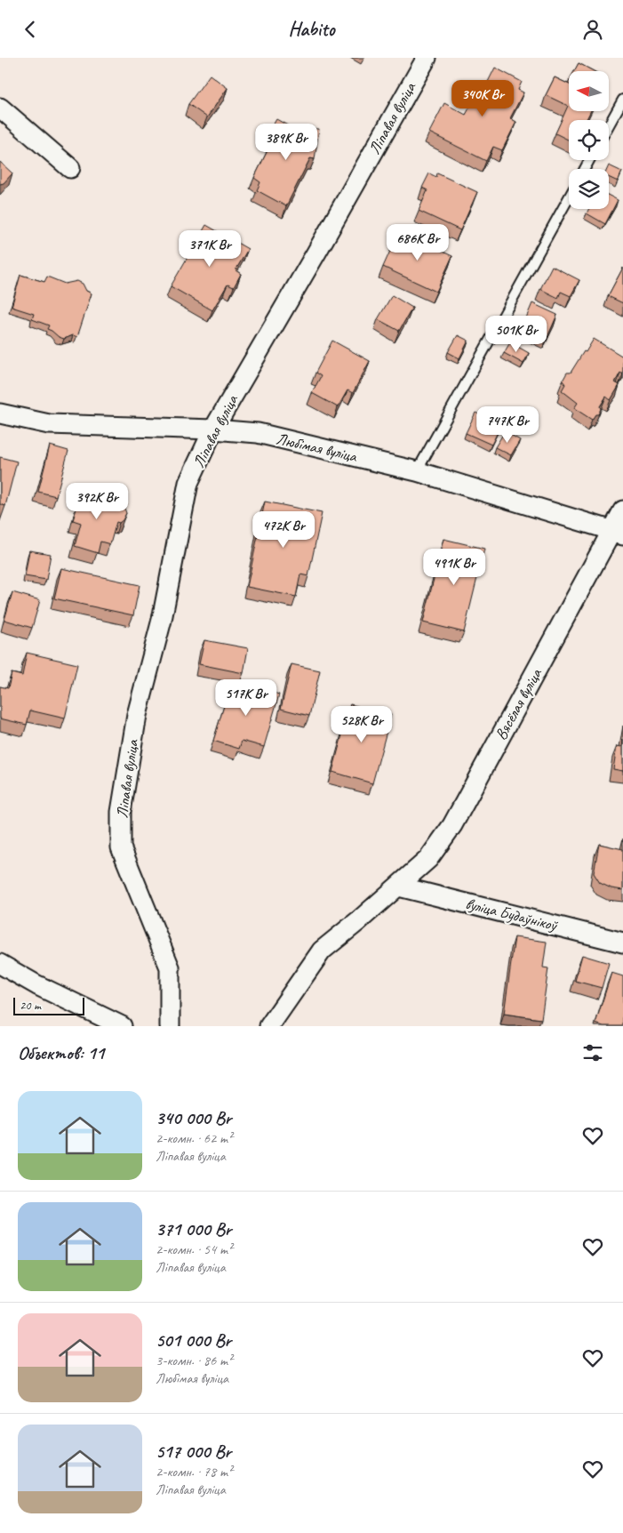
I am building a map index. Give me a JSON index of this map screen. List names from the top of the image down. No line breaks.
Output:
{"streets":{"street":["Ліпавая вуліца","Любімая вуліца","Вясёлая вуліца","вуліца Будаўнікоў"]},"crossings":[["Ліпавая вуліца","Любімая вуліца"],["Любімая вуліца","Вясёлая вуліца"],["Вясёлая вуліца","вуліца Будаўнікоў"]],"scale_bar":"20 m","north":"left","page":{"header":"Habito","price":["340K Br","389K Br","686K Br","371K Br","501K Br","747K Br","392K Br","472K Br","491K Br","517K Br","528K Br"],"scale":"20 m","heading":"Объектов: 11","list":[{"name":"340 000 Br","note":"2-комн. · 62 m² · Ліпавая вуліца"},{"name":"371 000 Br","note":"2-комн. · 54 m² · Ліпавая вуліца"},{"name":"501 000 Br","note":"3-комн. · 86 m² · Любімая вуліца"},{"name":"517 000 Br","note":"2-комн. · 78 m² · Ліпавая вуліца"}]}}
